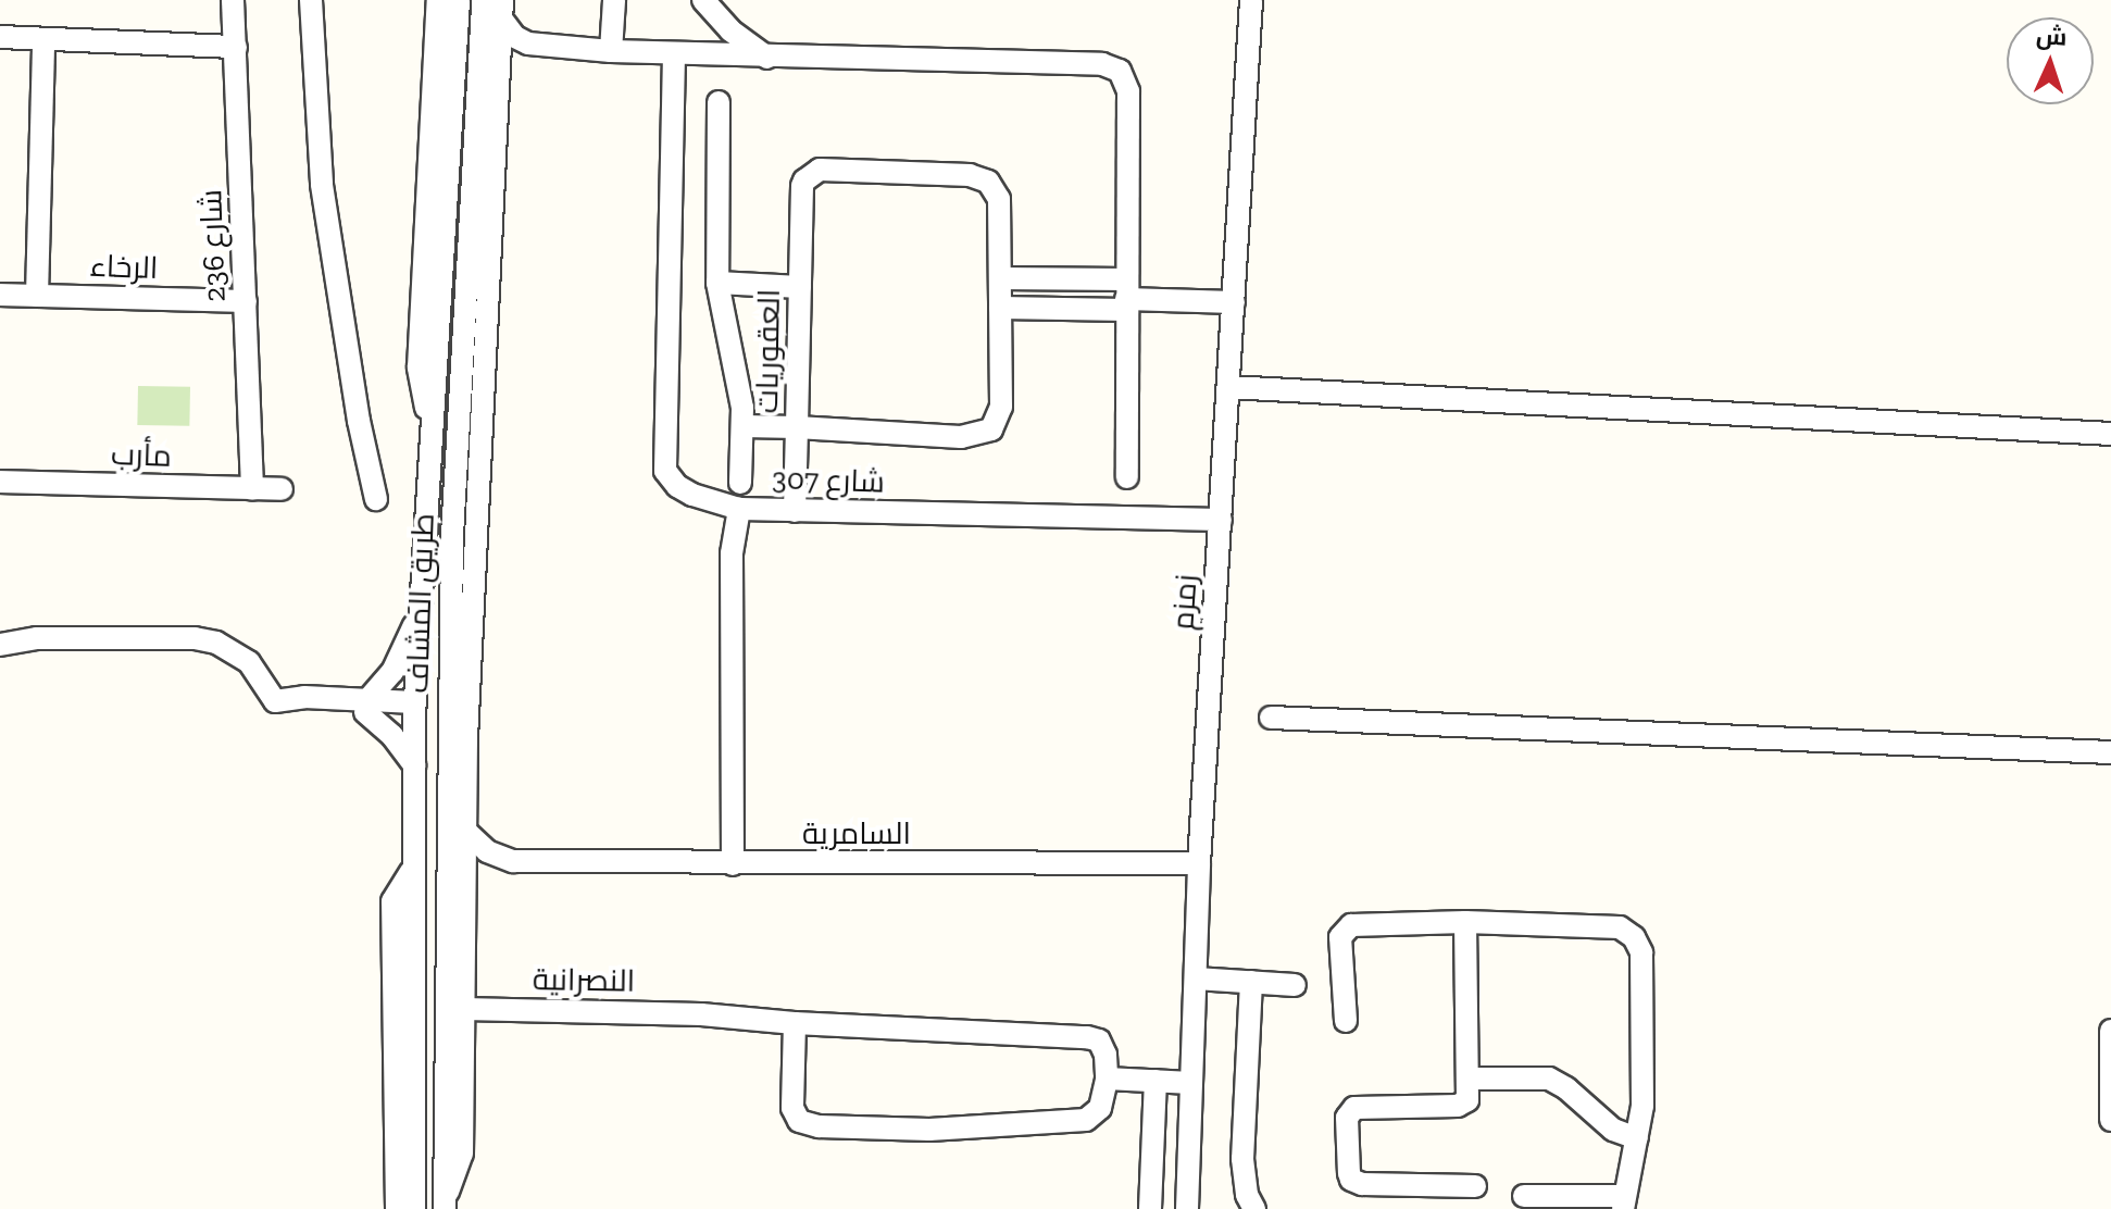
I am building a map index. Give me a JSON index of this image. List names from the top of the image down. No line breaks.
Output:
{"streets":{"street":["شارع 236","الرخاء","العقوريات","مأرب","شارع 307","زمزم","طريق المشاف","السامرية","النصرانية"]},"crossings":[["شارع 236","الرخاء"],["شارع 236","مأرب"],["العقوريات","شارع 307"],["شارع 307","زمزم"],["شارع 307","السامرية"],["زمزم","السامرية"],["طريق المشاف","السامرية"],["طريق المشاف","النصرانية"]],"north":"top"}
